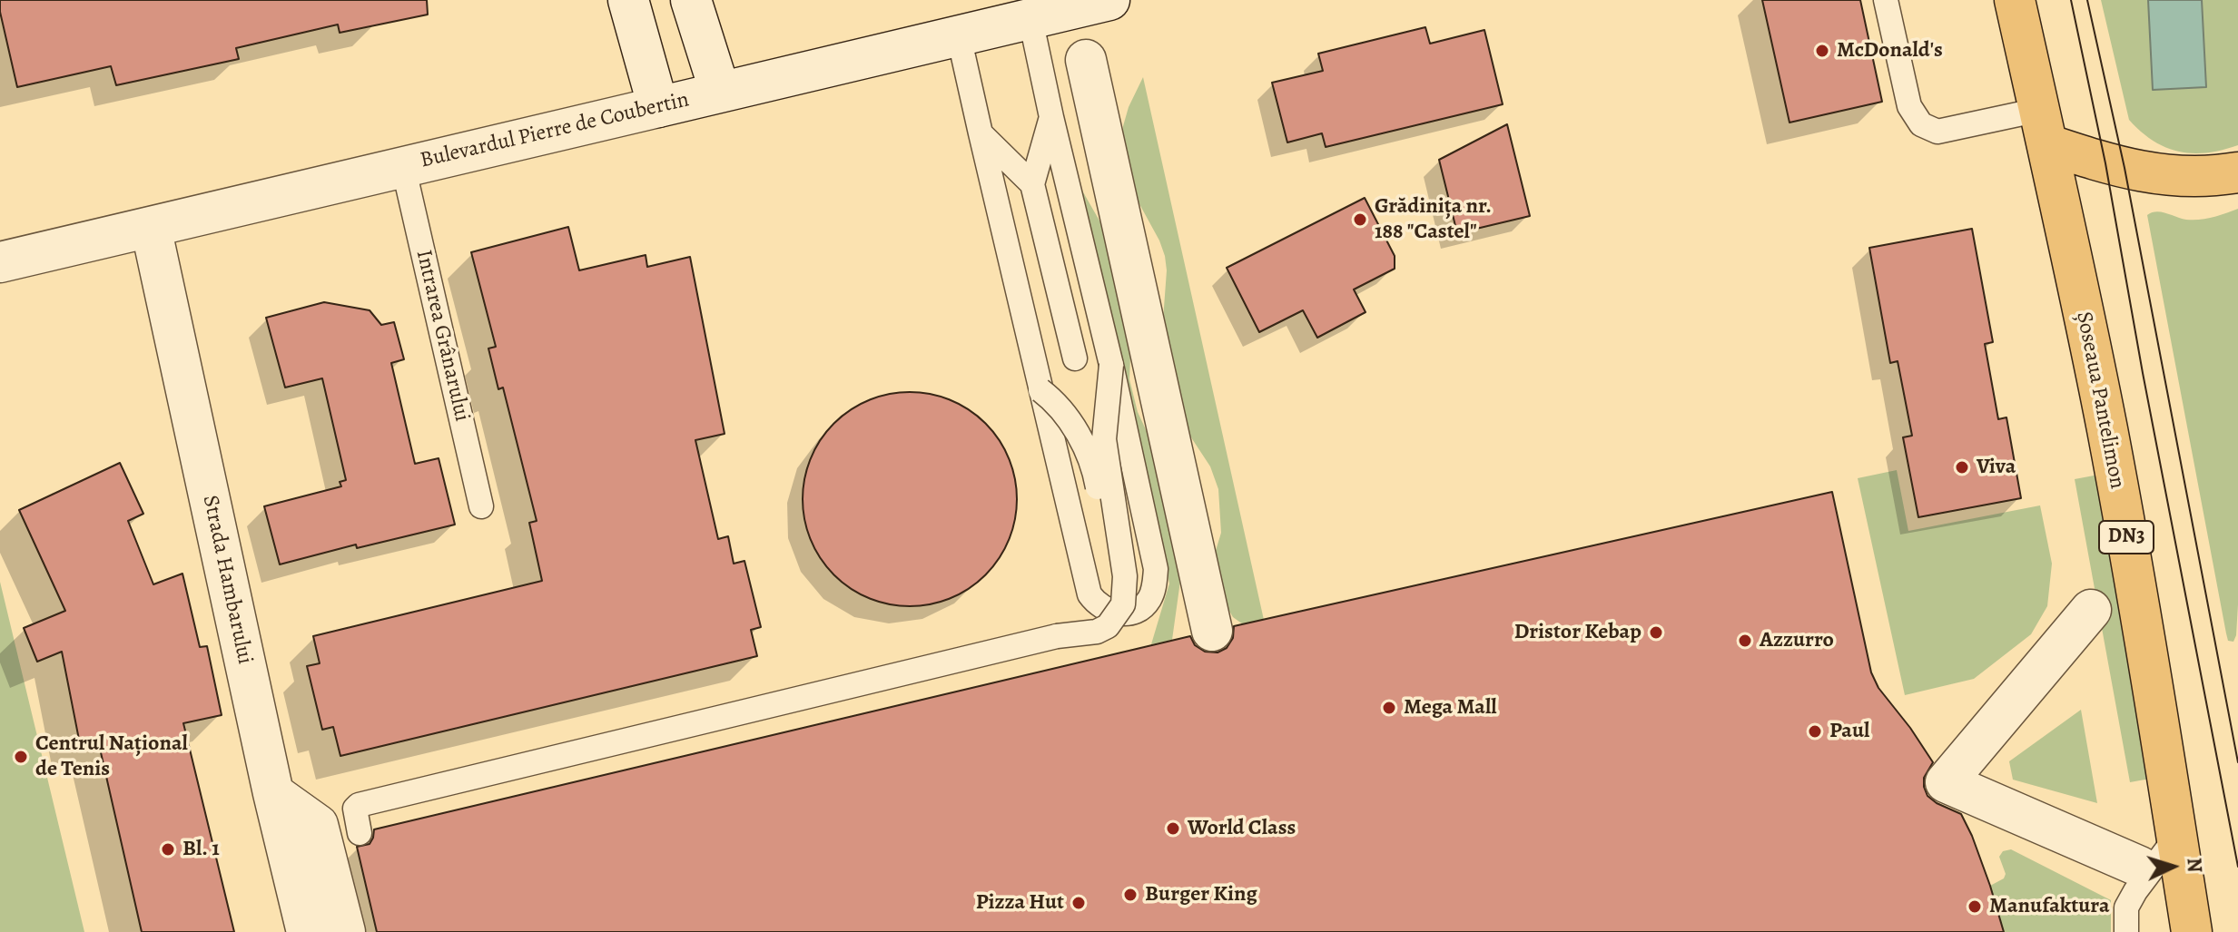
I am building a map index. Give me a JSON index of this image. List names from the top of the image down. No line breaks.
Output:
{"streets":{"main road":["Șoseaua Pantelimon","DN3"],"street":["Bulevardul Pierre de Coubertin","Strada Hambarului"],"lane":["Intrarea Grânarului"]},"crossings":[["Bulevardul Pierre de Coubertin","Intrarea Grânarului"],["Bulevardul Pierre de Coubertin","Strada Hambarului"]],"places":["McDonald's","Grădinița nr. 188 \"Castel\"","Viva","Dristor Kebap","Azzurro","Mega Mall","Paul","Centrul Național de Tenis","World Class","Bl. 1","Burger King","Pizza Hut","Manufaktura"],"north":"right"}
